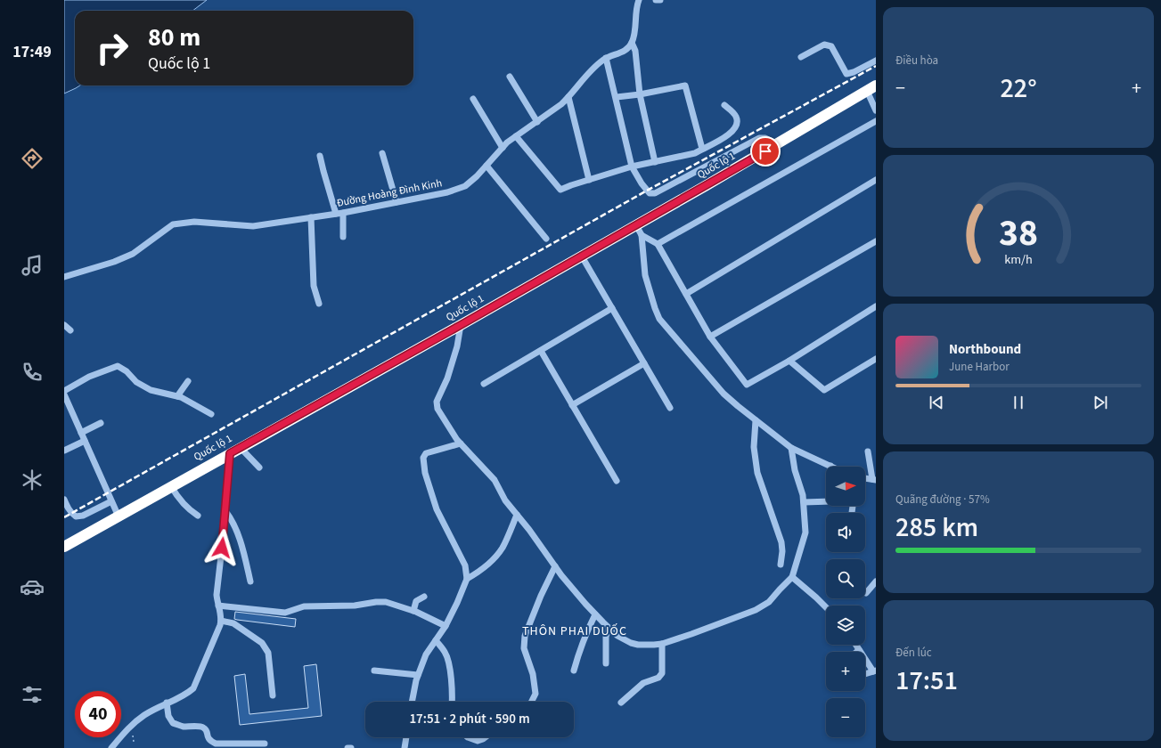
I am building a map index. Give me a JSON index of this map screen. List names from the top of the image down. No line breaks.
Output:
{"streets":{"highway":["Quốc lộ 1"],"street":["Đường Hoàng Đình Kinh"]},"districts":["THÔN PHAI DUỐC"],"north":"right","page":{"tabs":"17:49","tile":["Điều hòa",["Quãng đường · 57%","285 km"],["Đến lúc","17:51"]],"turn":["80 m","Quốc lộ 1"],"heat":["−","22°","+"],"song":["Northbound","June Harbor"],"map_buttons":["+","−"],"limit":"40","trip":"17:51 · 2 phút · 590 m","gauge":["38","km/h"]}}
